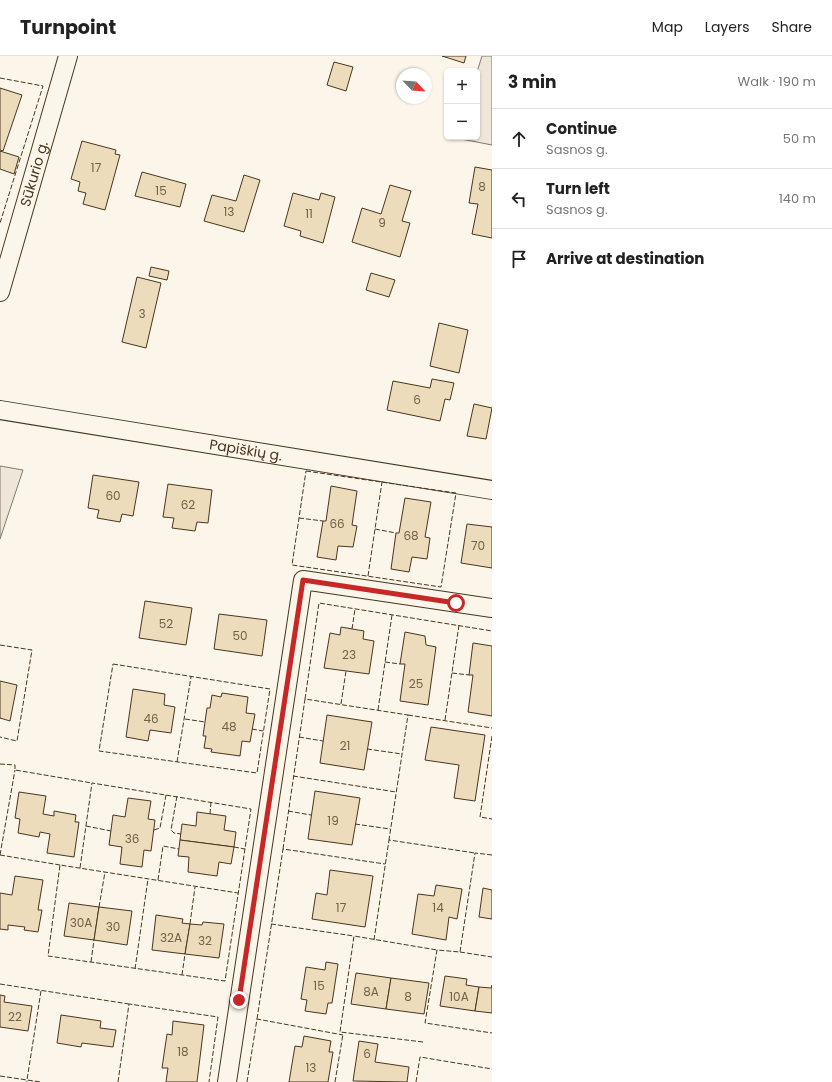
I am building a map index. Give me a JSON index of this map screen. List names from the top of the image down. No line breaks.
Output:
{"streets":{"street":["Sūkurio g.","Papiškių g."]},"house_numbers":["17","8","15","13","11","9","3","6","60","62","66","68","70","52","50","23","25","46","48","21","19","36","17","14","30A","30","32A","32","15","8A","8","10A","22","18","6","13"],"north":"bottom right","page":{"header":"Turnpoint","nav":["Map","Layers","Share"],"heading":["3 min","Walk · 190 m"],"map_buttons":["+","−"],"list":[["Continue","Sasnos g.","50 m"],["Turn left","Sasnos g.","140 m"],"Arrive at destination"]}}
